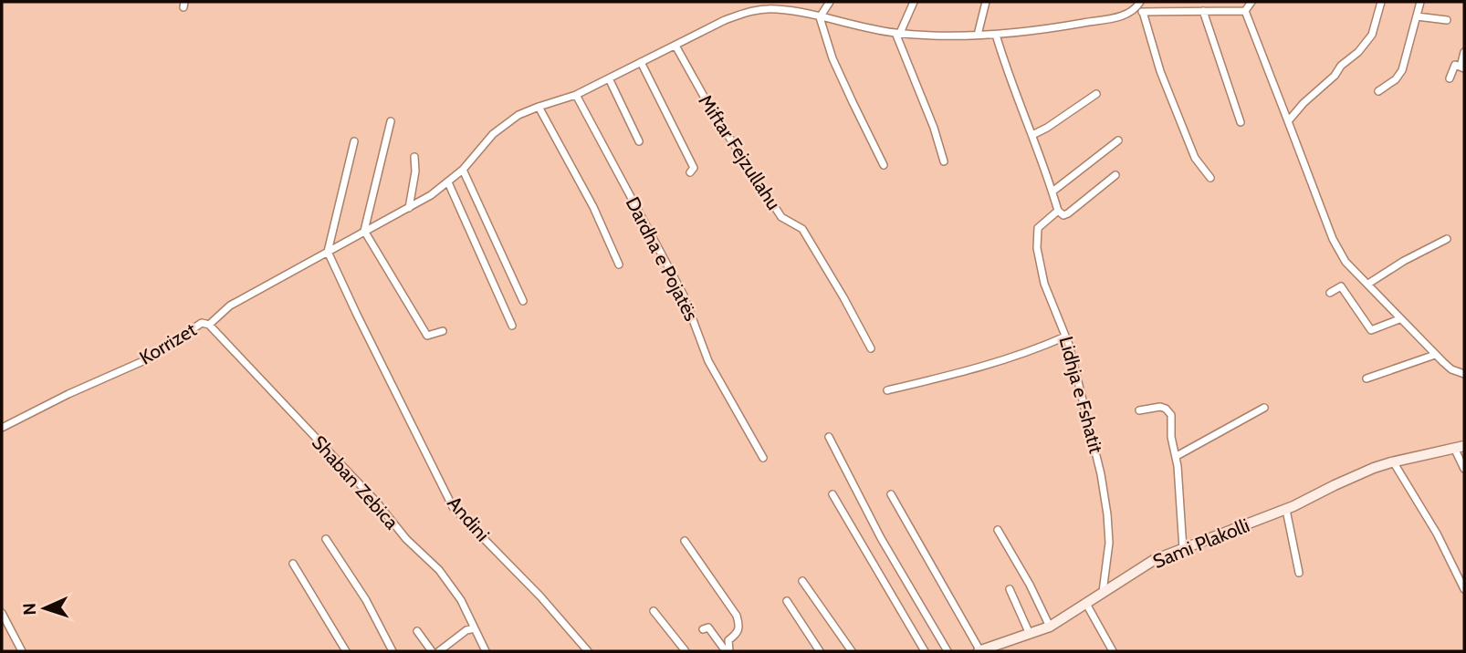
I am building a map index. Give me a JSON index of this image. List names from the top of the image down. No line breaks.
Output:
{"streets":{"street":["Miftar Fejzullahu","Dardha e Pojatës","Korrizet","Lidhja e Fshatit","Shaban Zebica","Andini","Sami Plakolli"]},"crossings":[["Miftar Fejzullahu","Korrizet"],["Dardha e Pojatës","Korrizet"],["Korrizet","Shaban Zebica"],["Korrizet","Andini"],["Lidhja e Fshatit","Sami Plakolli"]],"north":"left"}
